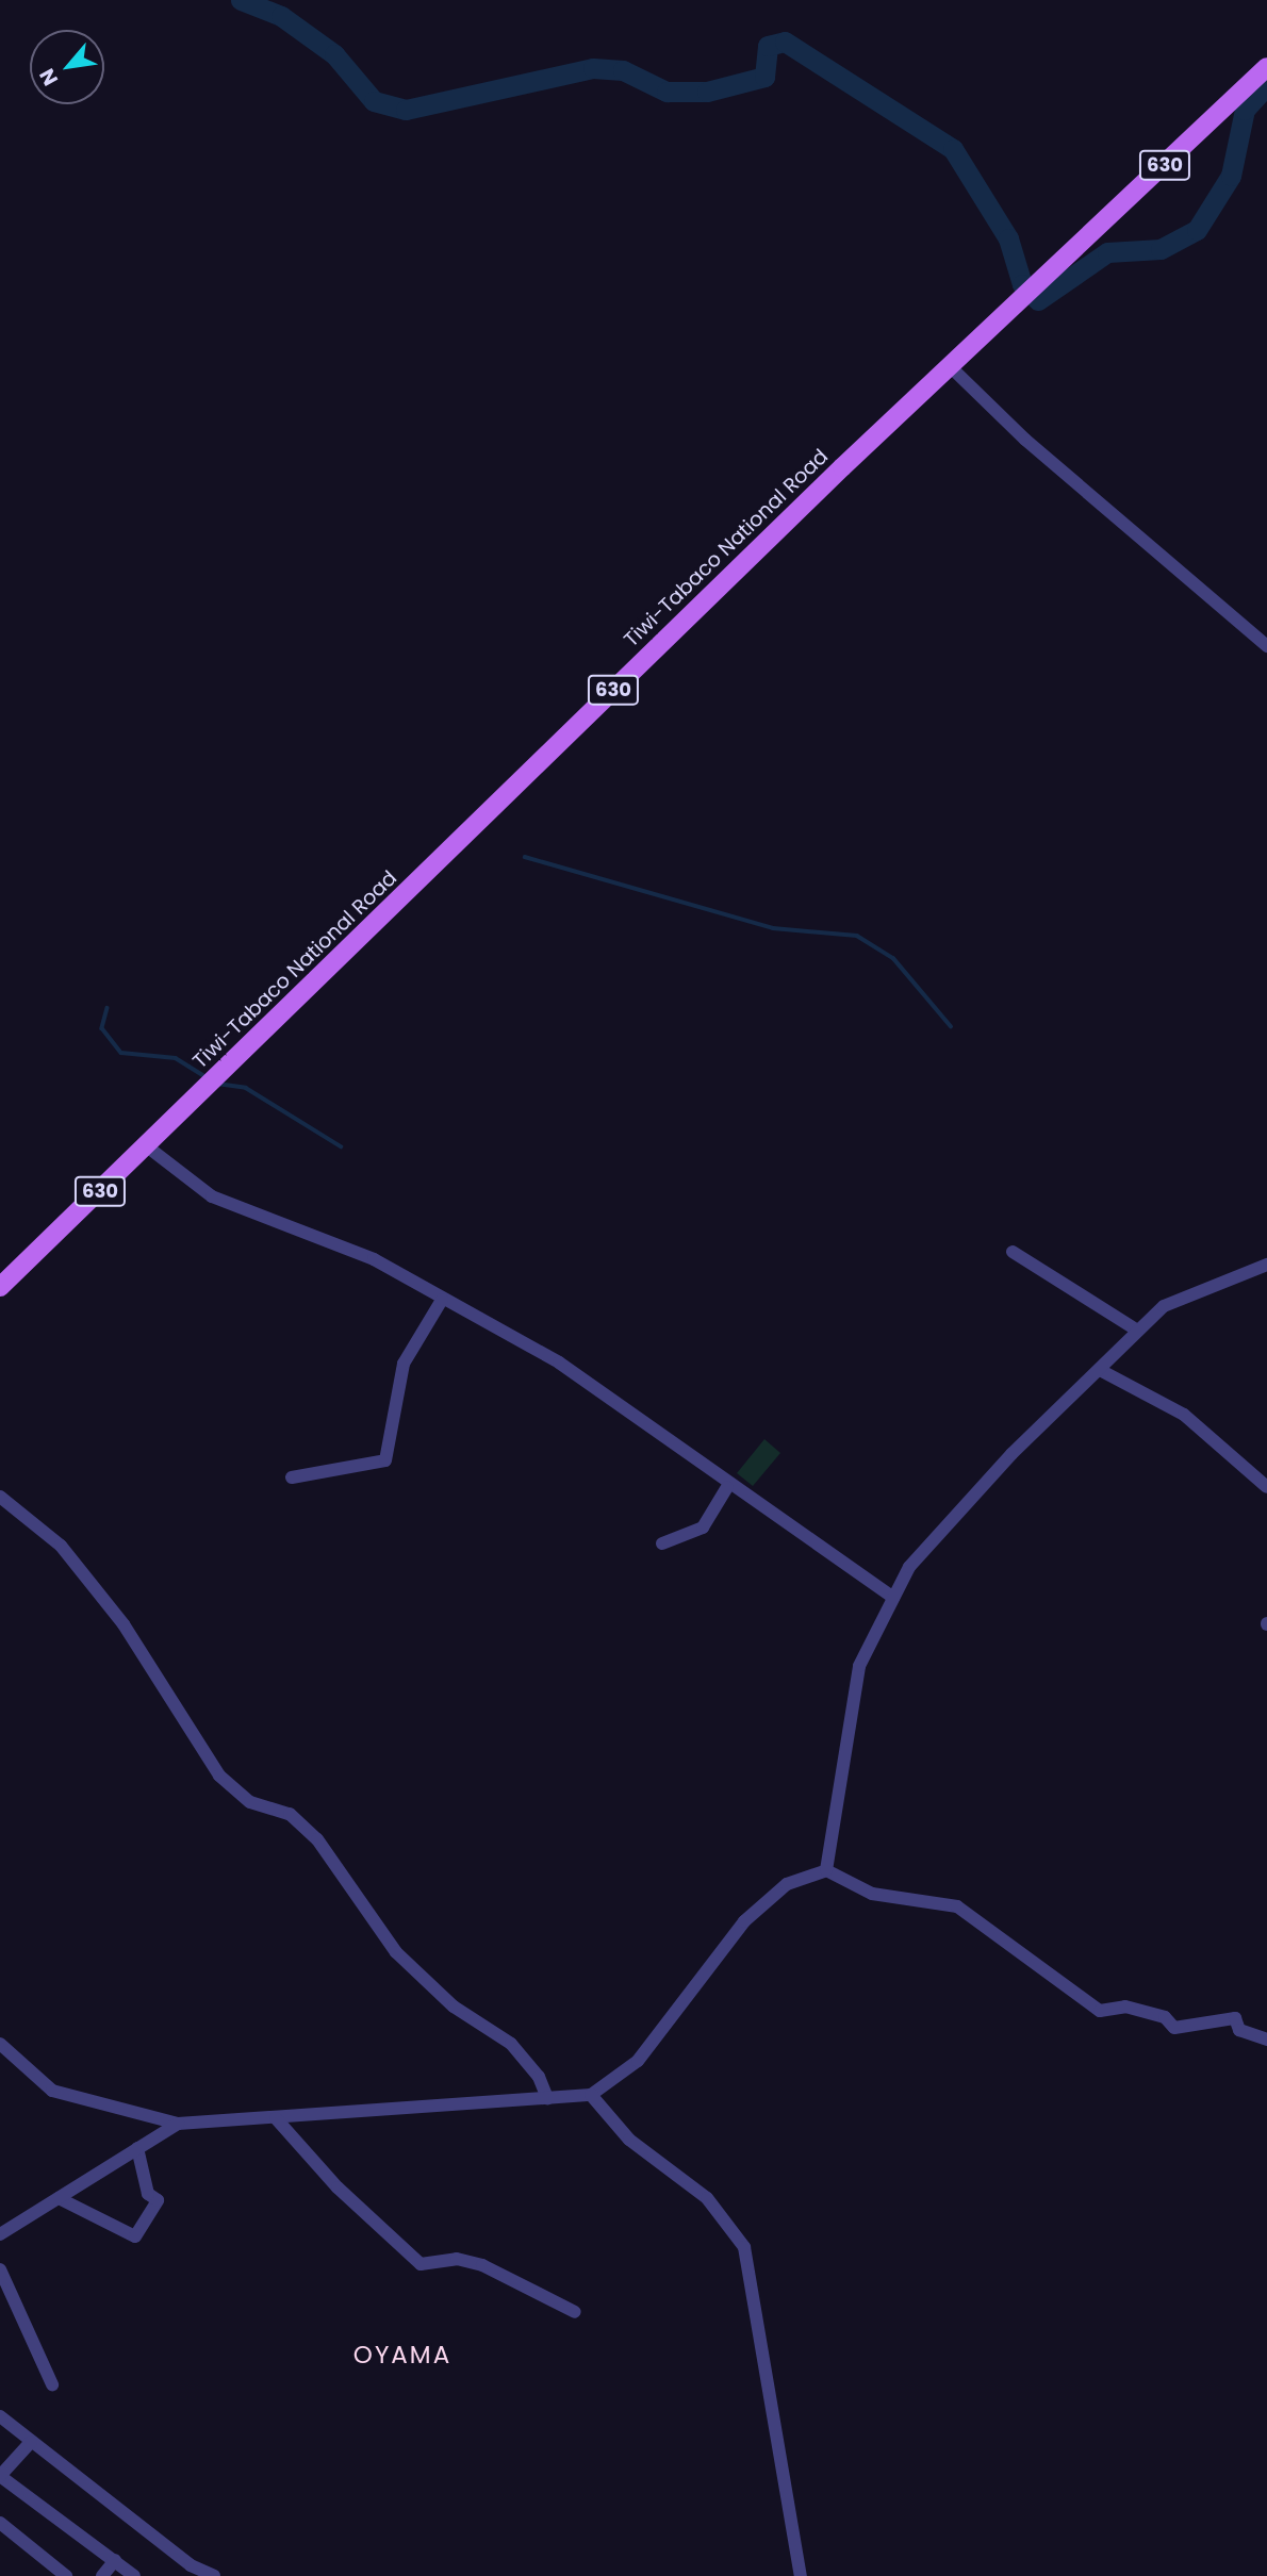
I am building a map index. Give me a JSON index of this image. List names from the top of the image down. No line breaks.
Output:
{"streets":{"main road":["630","Tiwi-Tabaco National Road"]},"districts":["OYAMA"],"north":"bottom left"}
